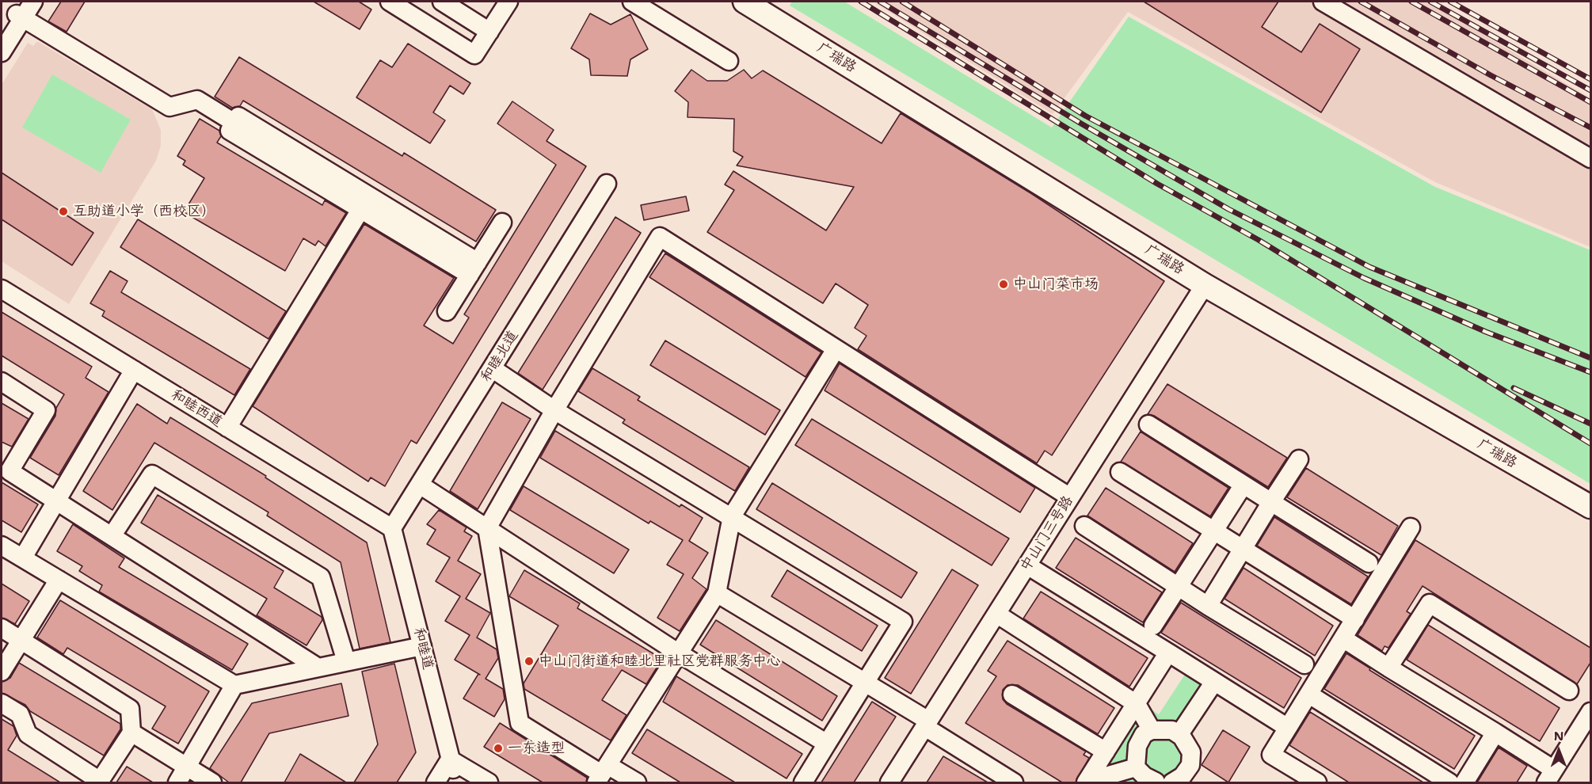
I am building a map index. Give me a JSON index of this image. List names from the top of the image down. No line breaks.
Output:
{"streets":{"main road":["广瑞路"],"street":["和睦北道","和睦西道","中山门三号路","和睦道"]},"crossings":[["广瑞路","中山门三号路"],["和睦北道","和睦西道"],["和睦北道","和睦道"],["和睦西道","和睦道"]],"places":["互助道小学（西校区）","中山门菜市场","中山门街道和睦北里社区党群服务中心","一东造型"],"north":"top"}
